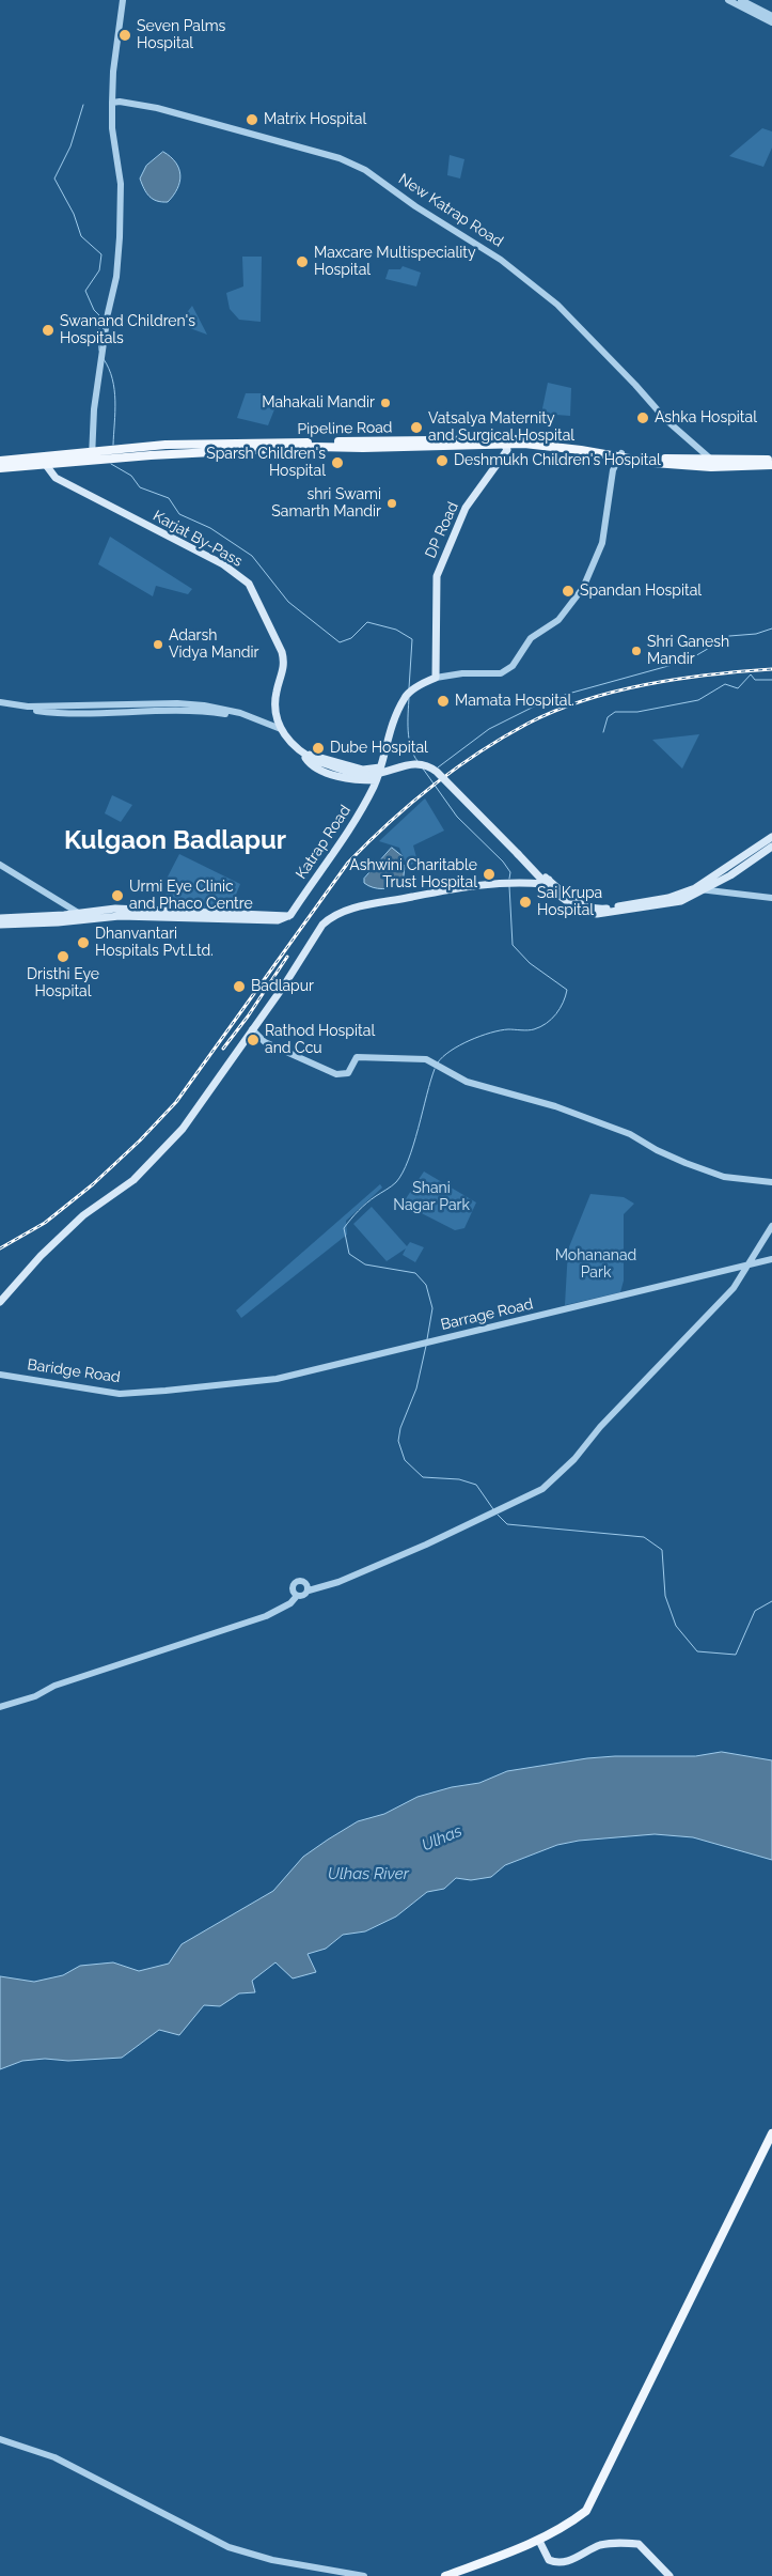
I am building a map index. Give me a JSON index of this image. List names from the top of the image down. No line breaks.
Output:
{"streets":{"main road":["Pipeline Road","DP Road","Karjat By-Pass","Katrap Road"],"street":["New Katrap Road","Barrage Road","Baridge Road"]},"crossings":[["New Katrap Road","Pipeline Road"],["Pipeline Road","DP Road"],["Pipeline Road","Karjat By-Pass"],["Pipeline Road","Katrap Road"],["DP Road","Katrap Road"],["Barrage Road","Baridge Road"]],"districts":["Kulgaon Badlapur"],"water":["Ulhas","Ulhas River"],"parks":["Shani Nagar Park","Mohananad Park"],"places":["Seven Palms Hospital","Matrix Hospital","Maxcare Multispeciality Hospital","Swanand Children's Hospitals","Mahakali Mandir","Ashka Hospital","Vatsalya Maternity and Surgical Hospital","Deshmukh Children's Hospital","Sparsh Children's Hospital","shri Swami Samarth Mandir","Spandan Hospital","Adarsh Vidya Mandir","Shri Ganesh Mandir","Mamata Hospital.","Dube Hospital","Ashwini Charitable Trust Hospital","Urmi Eye Clinic and Phaco Centre","Sai Krupa Hospital","Dhanvantari Hospitals Pvt.Ltd.","Dristhi Eye Hospital","Badlapur","Rathod Hospital and Ccu"]}
